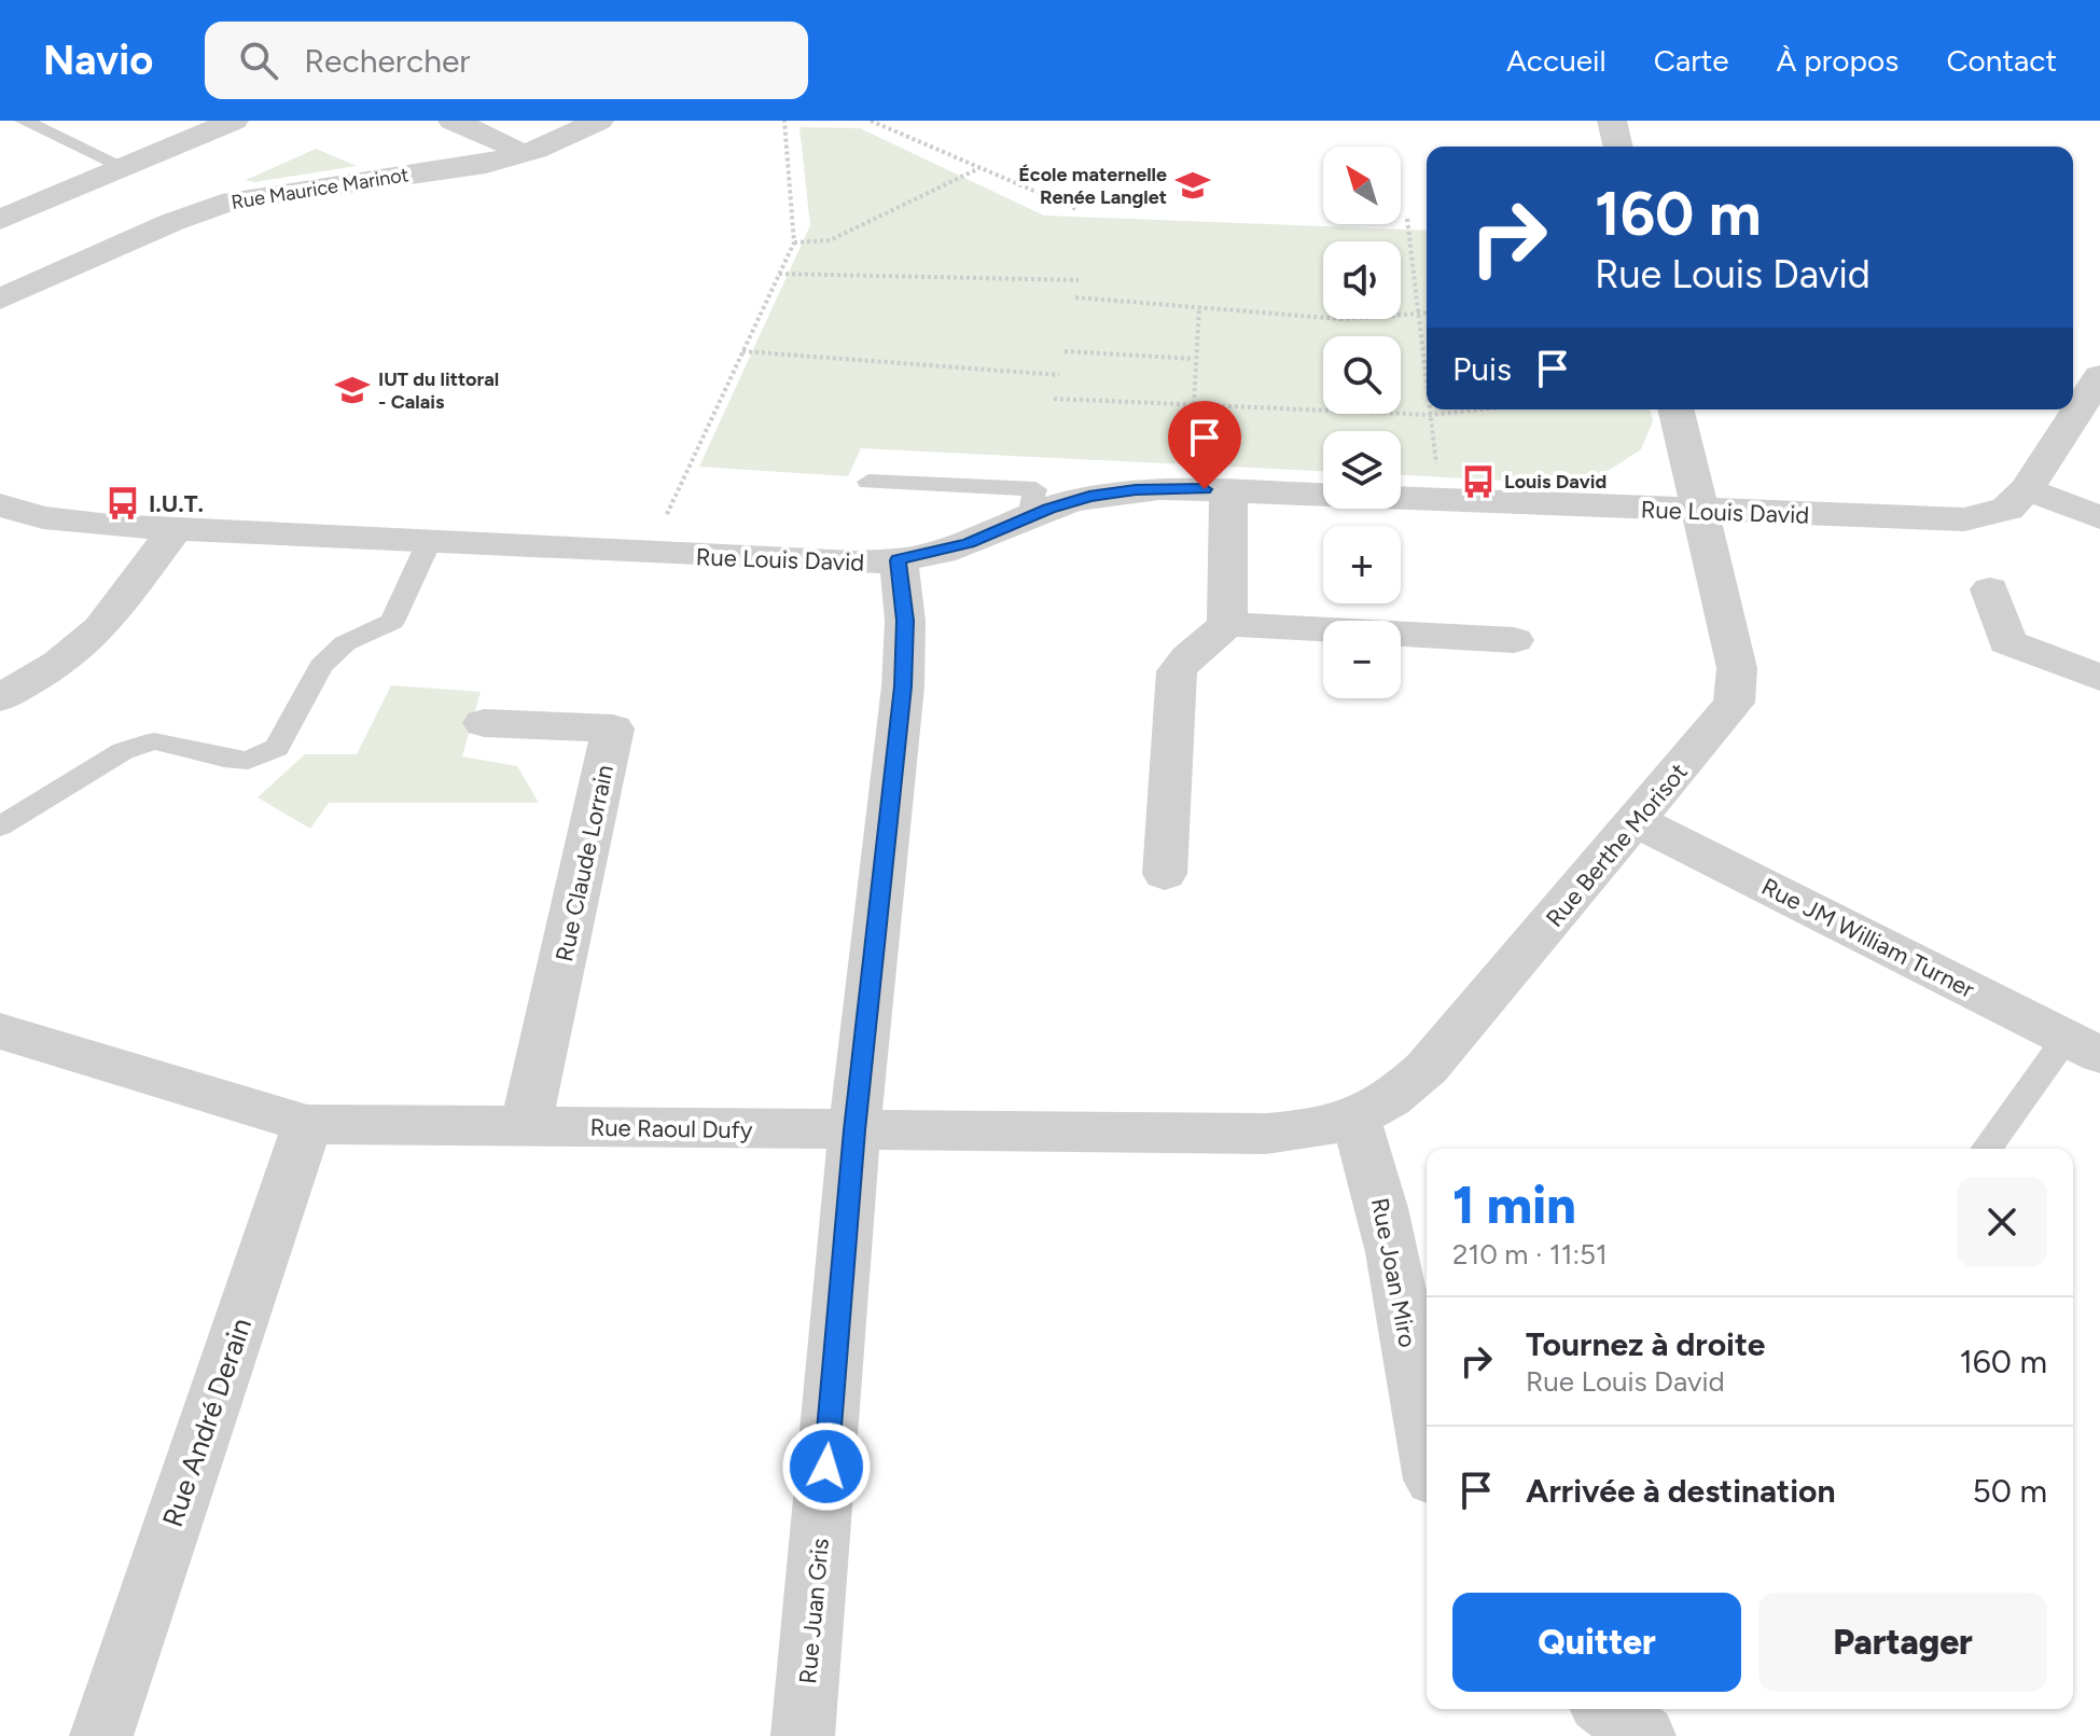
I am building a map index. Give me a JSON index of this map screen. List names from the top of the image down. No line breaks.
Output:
{"streets":{"street":["Rue Maurice Marinot","Rue Louis David","Rue Berthe Morisot","Rue Claude Lorrain","Rue JM William Turner","Rue Raoul Dufy","Rue Joan Miro","Rue André Derain","Rue Juan Gris"]},"crossings":[["Rue Louis David","Rue Berthe Morisot"],["Rue Louis David","Rue Juan Gris"],["Rue Berthe Morisot","Rue JM William Turner"],["Rue Berthe Morisot","Rue Raoul Dufy"],["Rue Berthe Morisot","Rue Joan Miro"],["Rue Claude Lorrain","Rue Raoul Dufy"],["Rue Raoul Dufy","Rue Joan Miro"],["Rue Raoul Dufy","Rue André Derain"],["Rue Raoul Dufy","Rue Juan Gris"]],"places":{"school or university":["École maternelle Renée Langlet","IUT du littoral - Calais"],"bus stop":["Louis David","I.U.T."]},"north":"top left","page":{"header":"Navio","search":"Rechercher","nav":["Accueil","Carte","À propos","Contact"],"map_buttons":["+","−"],"turn":["160 m","Rue Louis David"],"then":"Puis","heading":["1 min","210 m · 11:51"],"list":[{"name":"Tournez à droite","note":"Rue Louis David","value":"160 m"},{"name":"Arrivée à destination","value":"50 m"}],"buttons":["Quitter","Partager"]}}
